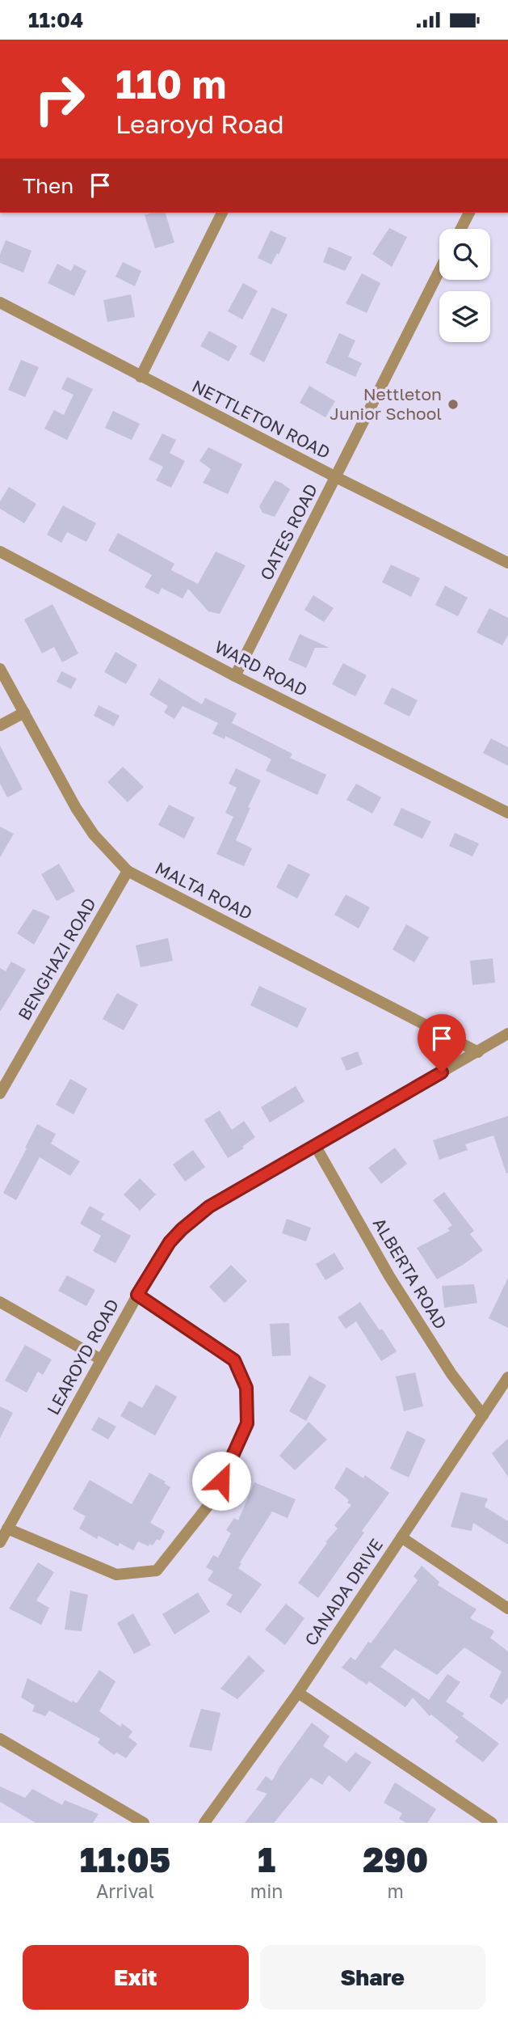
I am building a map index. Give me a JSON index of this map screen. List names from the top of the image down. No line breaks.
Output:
{"streets":{"street":["NETTLETON ROAD","OATES ROAD","WARD ROAD","MALTA ROAD","BENGHAZI ROAD","ALBERTA ROAD","LEAROYD ROAD","CANADA DRIVE"]},"crossings":[["NETTLETON ROAD","OATES ROAD"],["OATES ROAD","WARD ROAD"],["MALTA ROAD","BENGHAZI ROAD"],["MALTA ROAD","LEAROYD ROAD"],["ALBERTA ROAD","LEAROYD ROAD"],["ALBERTA ROAD","CANADA DRIVE"]],"places":["Nettleton Junior School"],"page":{"status":"11:04","turn":["110 m","Learoyd Road"],"then":"Then","eta":["11:05","Arrival","1","min","290","m"],"buttons":["Exit","Share"]}}
